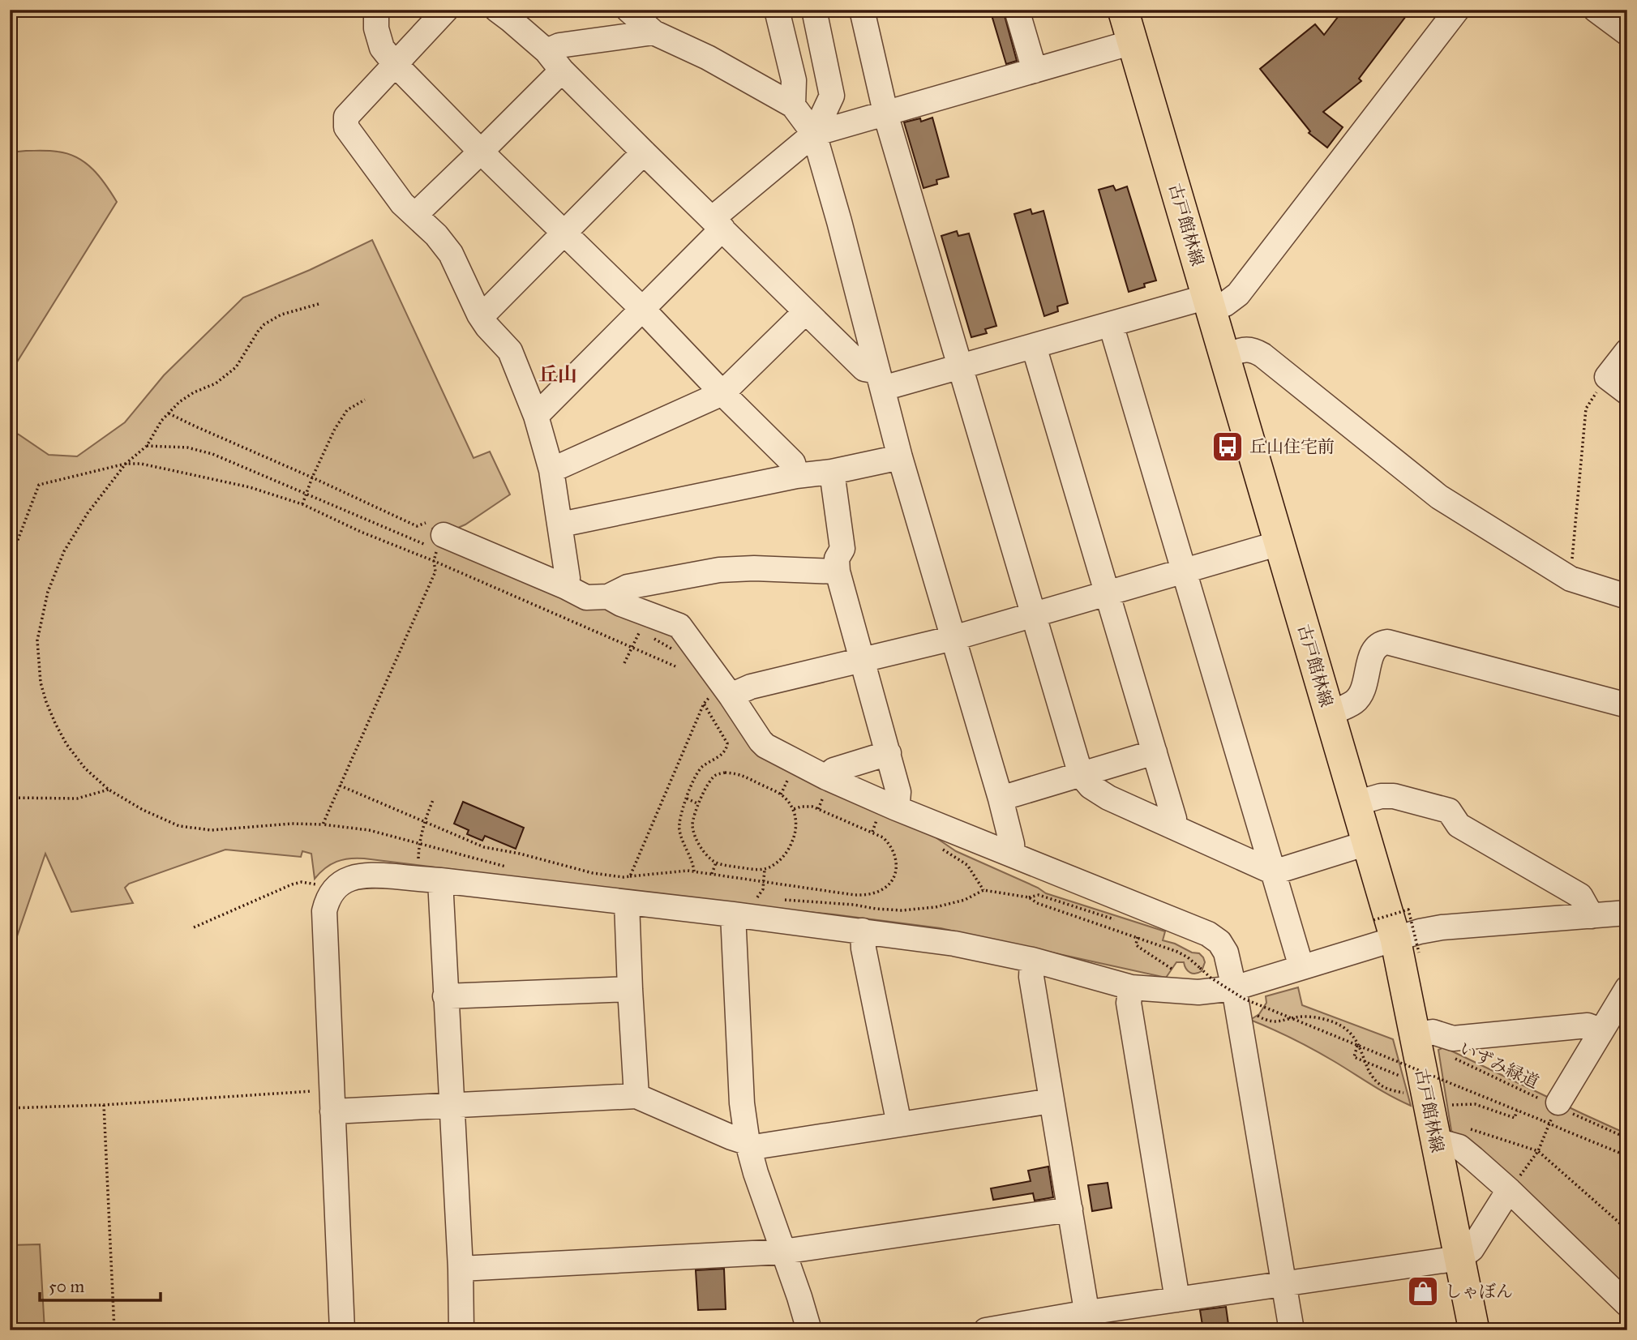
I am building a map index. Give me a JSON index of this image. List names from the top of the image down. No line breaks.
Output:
{"streets":{"main road":["古戸館林線"],"path":["いずみ緑道"]},"districts":["丘山"],"places":{"bus stop":["丘山住宅前"],"shop":["しゃぼん"]},"scale_bar":"50 m"}
